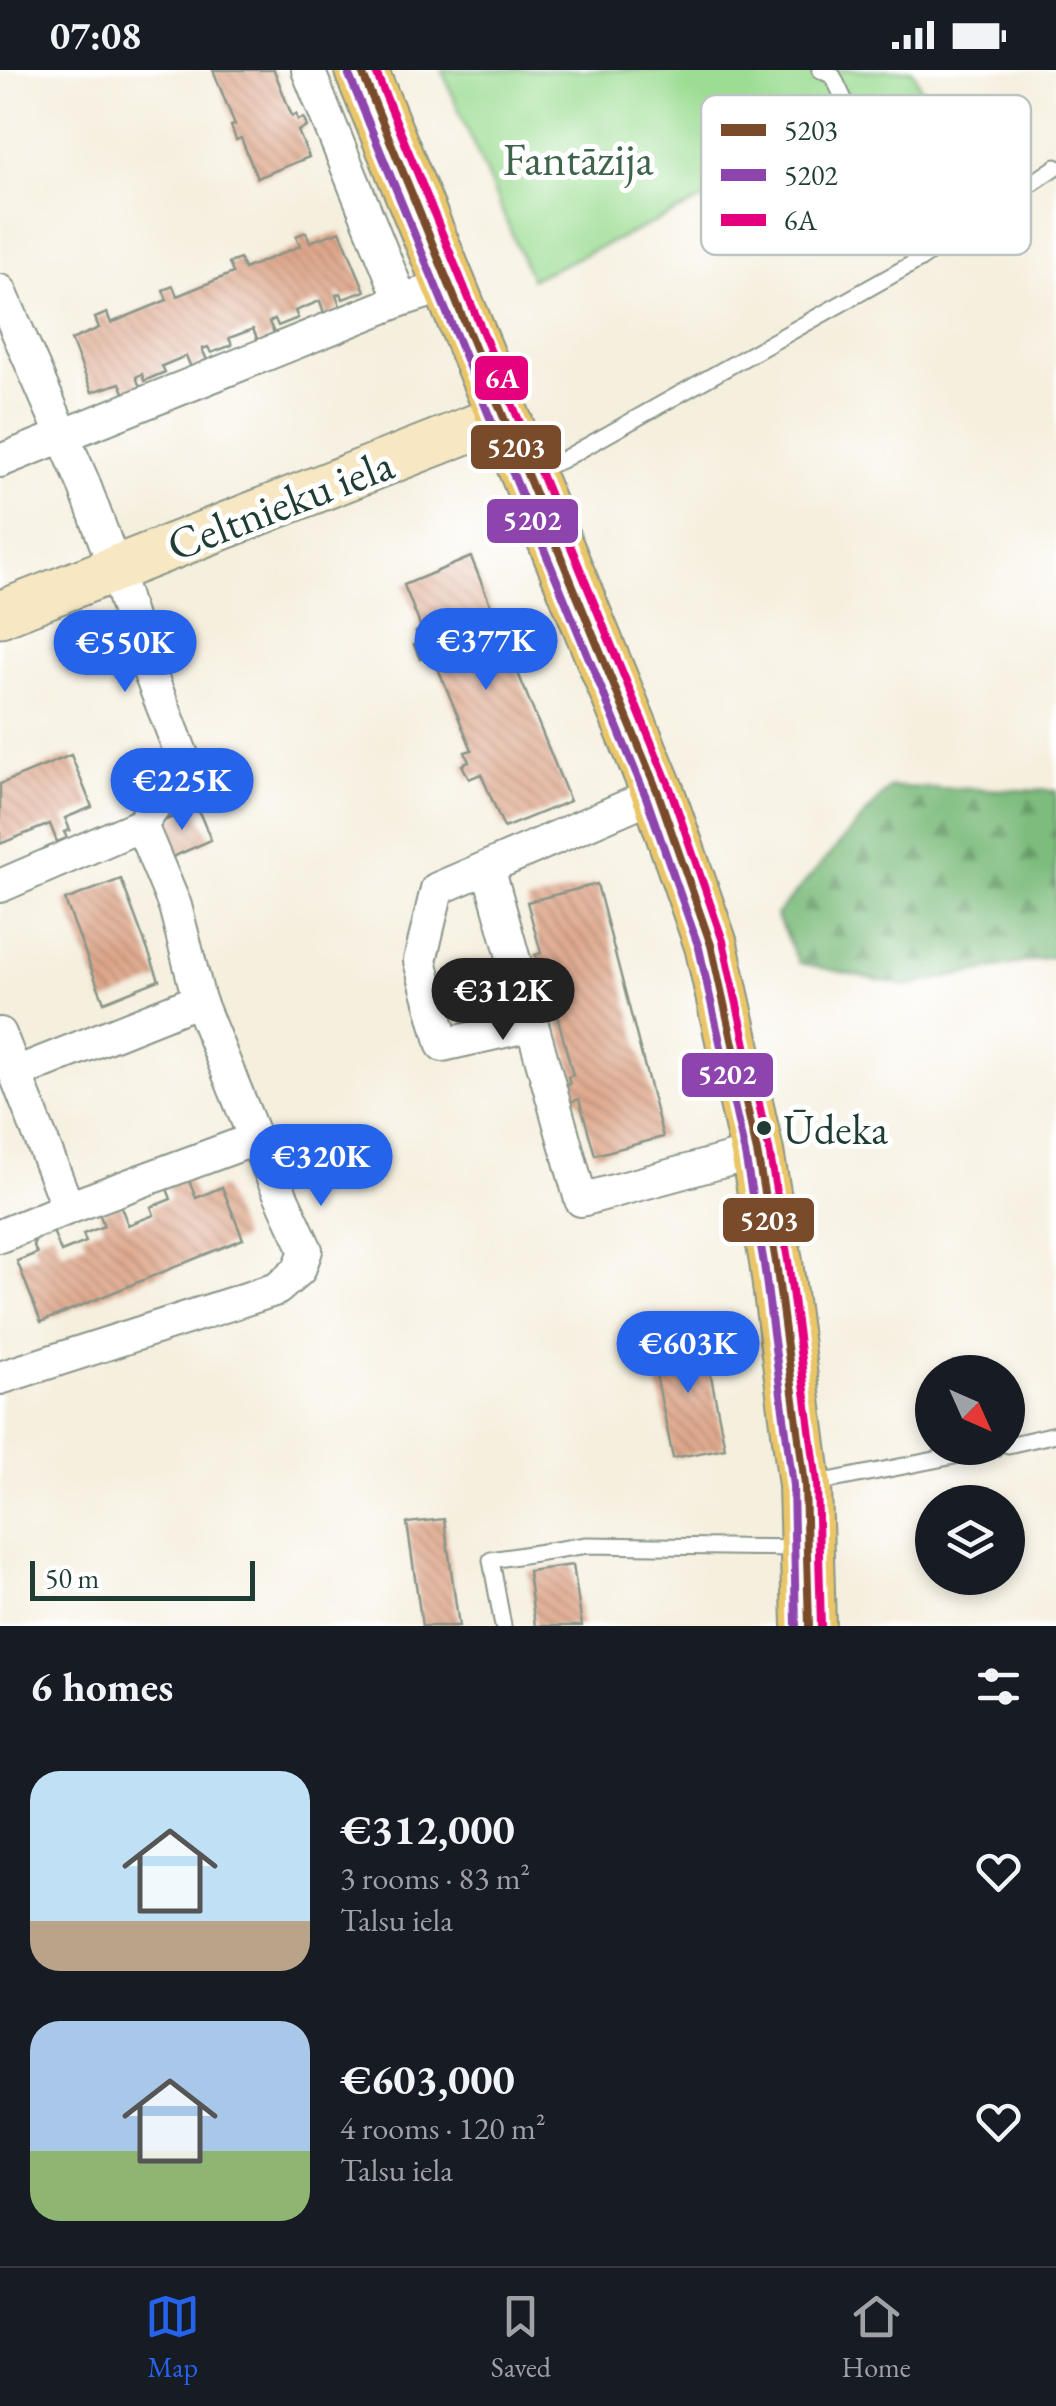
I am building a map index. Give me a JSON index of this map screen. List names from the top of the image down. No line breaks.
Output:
{"streets":{"street":["Celtnieku iela"]},"parks":["Fantāzija"],"places":["Ūdeka"],"lines":["transit line 5203","transit line 6A","transit line 5202"],"legend":["5203","5202","6A"],"scale_bar":"50 m","north":"bottom right","page":{"status":"07:08","price":["€377K","€550K","€225K","€312K","€320K","€603K"],"scale":"50 m","heading":"6 homes","list":[{"name":"€312,000","note":"3 rooms · 83 m² · Talsu iela"},{"name":"€603,000","note":"4 rooms · 120 m² · Talsu iela"}],"tabs":["Map","Saved","Home"]}}
